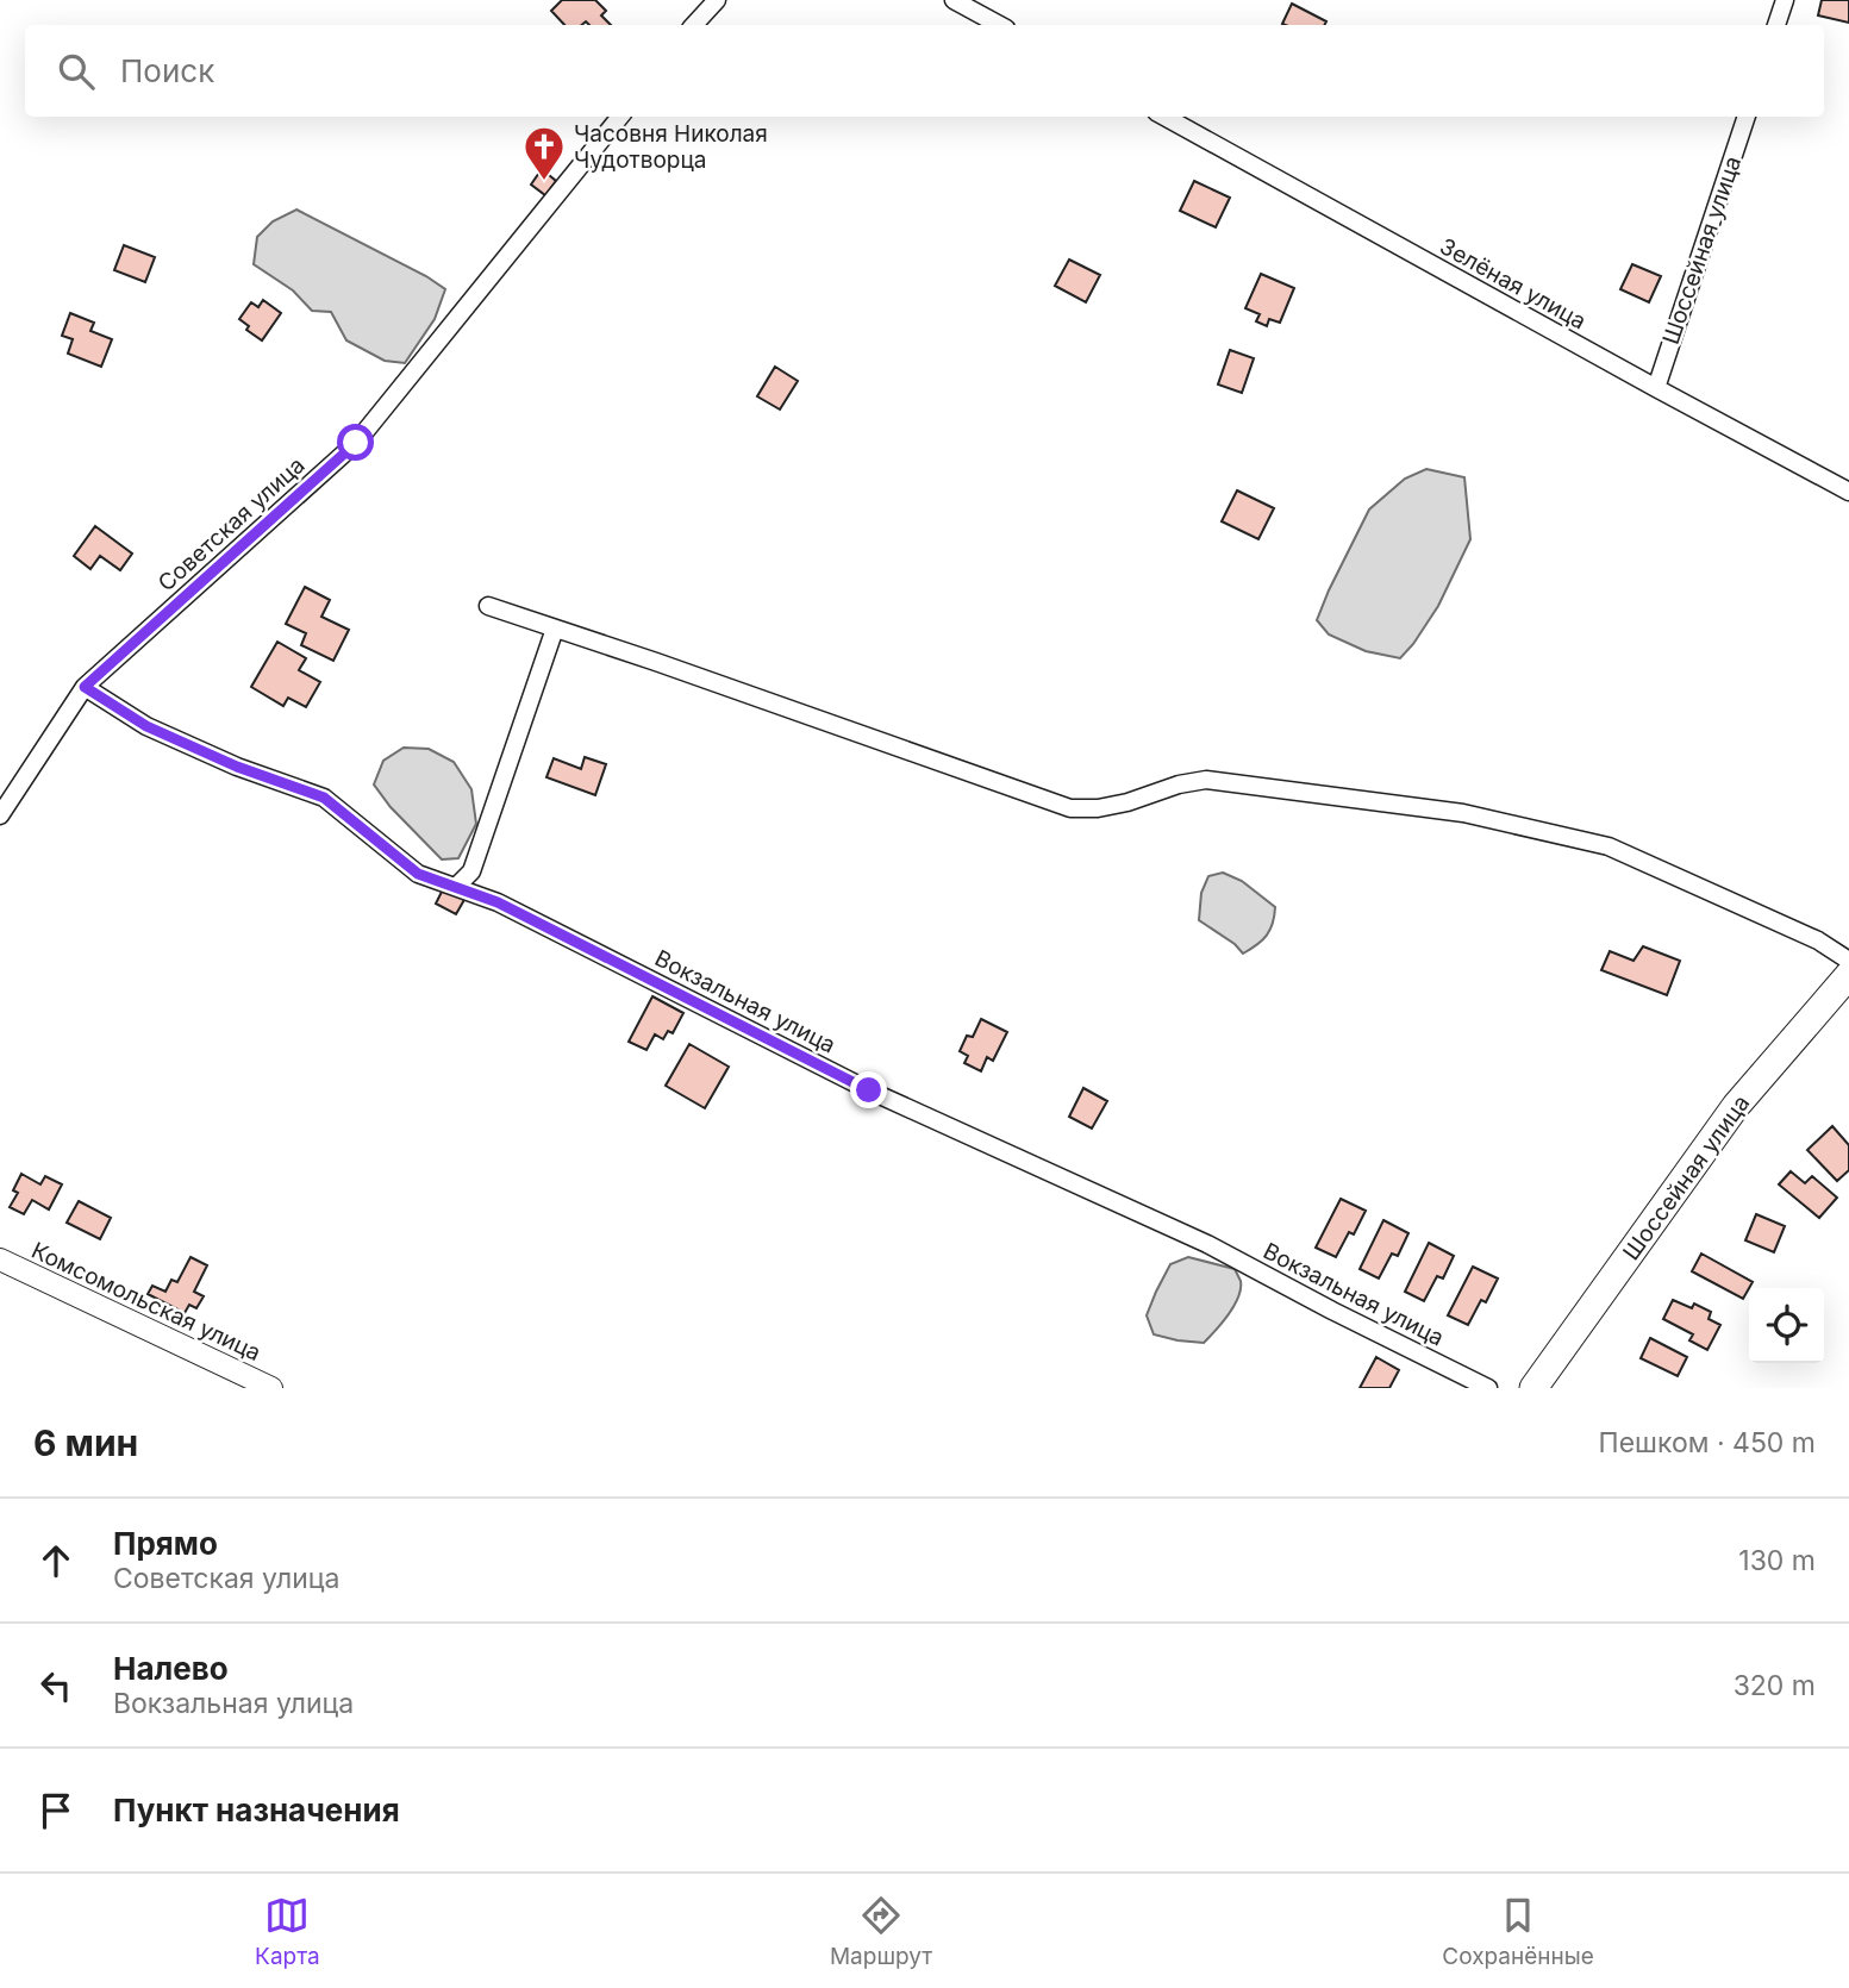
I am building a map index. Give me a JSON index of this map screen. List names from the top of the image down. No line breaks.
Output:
{"streets":{"main road":["Шоссейная улица"],"street":["Зелёная улица","Советская улица","Вокзальная улица","Комсомольская улица"]},"crossings":[["Шоссейная улица","Зелёная улица"],["Советская улица","Вокзальная улица"]],"places":{"church":["Часовня Николая Чудотворца"]},"page":{"search":"Поиск","heading":["6 мин","Пешком · 450 m"],"list":[["Прямо","Советская улица","130 m"],["Налево","Вокзальная улица","320 m"],"Пункт назначения"],"nav":["Карта","Маршрут","Сохранённые"]}}
